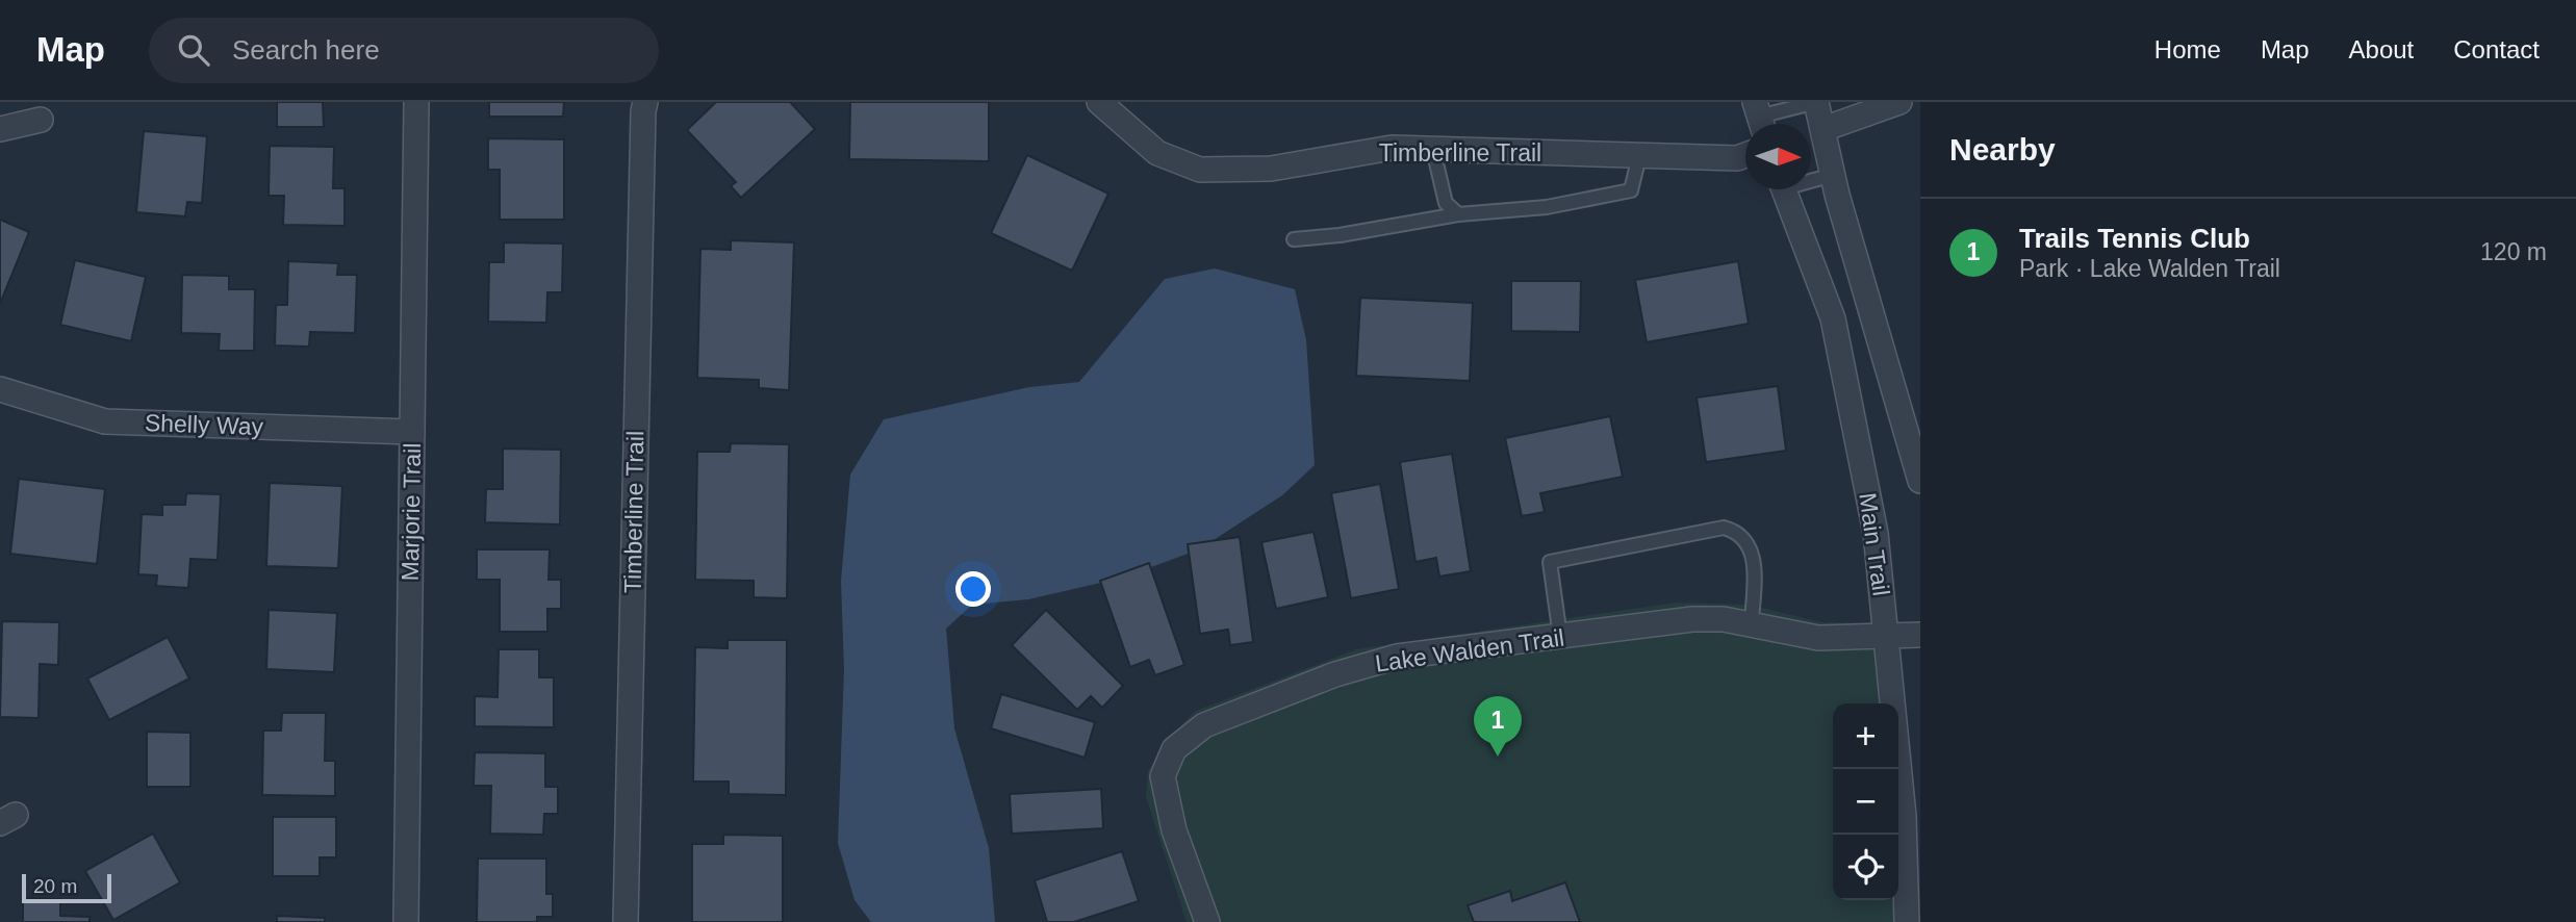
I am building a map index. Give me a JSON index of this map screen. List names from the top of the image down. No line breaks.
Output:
{"streets":{"street":["Timberline Trail","Shelly Way","Marjorie Trail","Main Trail","Lake Walden Trail"]},"crossings":[["Shelly Way","Marjorie Trail"],["Main Trail","Lake Walden Trail"]],"scale_bar":"20 m","north":"right","page":{"header":"Map","search":"Search here","nav":["Home","Map","About","Contact"],"heading":"Nearby","list":[{"mark":"1","name":"Trails Tennis Club","note":"Park · Lake Walden Trail","value":"120 m"}],"pins":"1","map_buttons":["+","−"],"scale":"20 m"}}
